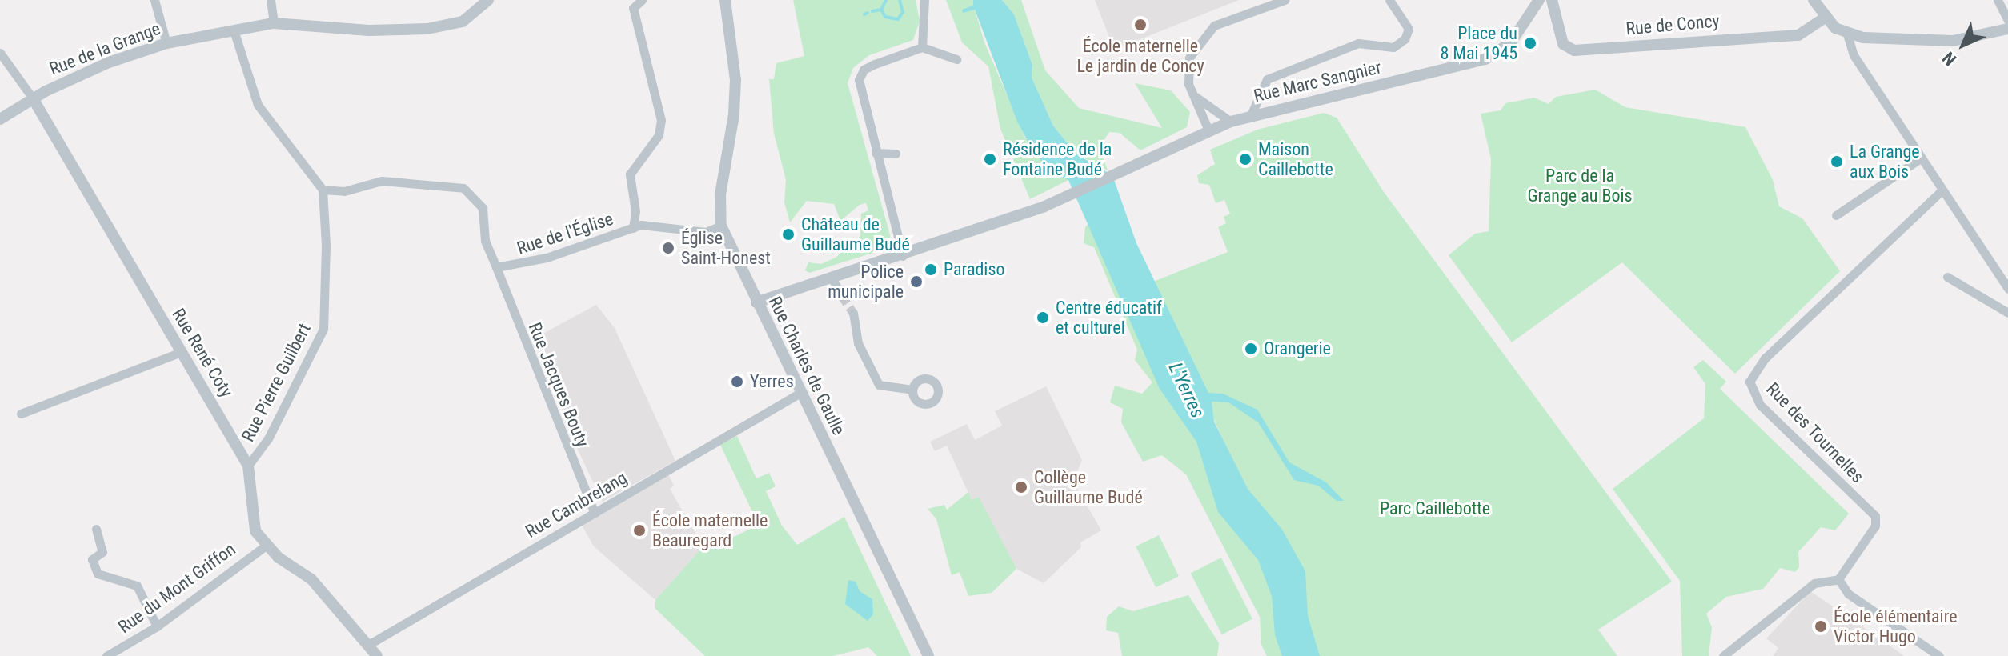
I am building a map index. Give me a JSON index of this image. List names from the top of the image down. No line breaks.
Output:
{"streets":{"street":["Rue de Concy","Rue de la Grange","Rue Marc Sangnier","Rue de l'Église","Rue René Coty","Rue Charles de Gaulle","Rue Pierre Guilbert","Rue Jacques Bouty","Rue des Tournelles","Rue Cambrelang","Rue du Mont Griffon"]},"crossings":[["Rue de la Grange","Rue René Coty"],["Rue de l'Église","Rue Charles de Gaulle"],["Rue de l'Église","Rue Pierre Guilbert"],["Rue de l'Église","Rue Jacques Bouty"],["Rue René Coty","Rue Pierre Guilbert"],["Rue René Coty","Rue Cambrelang"],["Rue René Coty","Rue du Mont Griffon"],["Rue Charles de Gaulle","Rue Cambrelang"],["Rue Jacques Bouty","Rue Cambrelang"]],"water":["L'Yerres"],"parks":["Parc de la Grange au Bois","Parc Caillebotte"],"places":["École maternelle Le jardin de Concy","Place du 8 Mai 1945","Résidence de la Fontaine Budé","Maison Caillebotte","La Grange aux Bois","Château de Guillaume Budé","Église Saint-Honest","Paradiso","Police municipale","Centre éducatif et culturel","Orangerie","Yerres","Collège Guillaume Budé","École maternelle Beauregard","École élémentaire Victor Hugo"],"north":"bottom left"}
